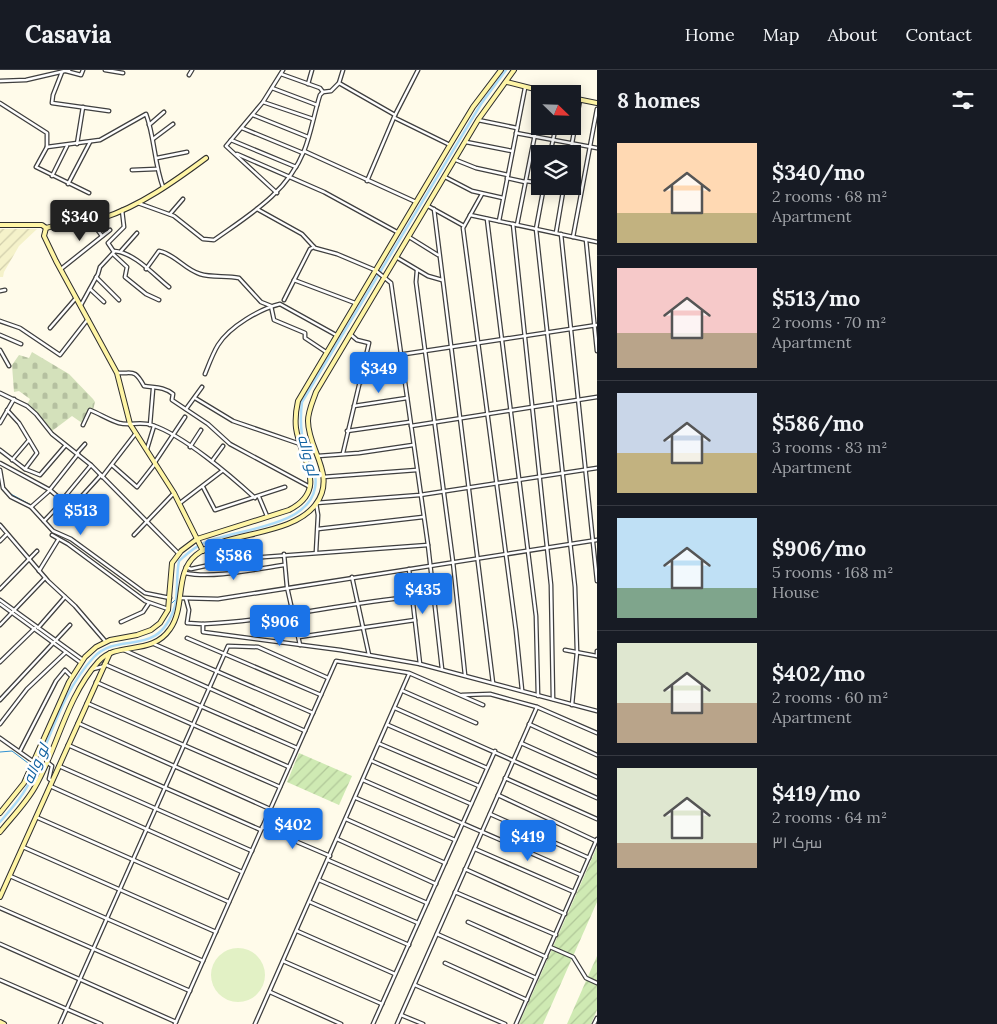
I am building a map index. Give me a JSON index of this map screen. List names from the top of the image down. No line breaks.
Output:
{"water":["لو واله"],"north":"bottom right","page":{"header":"Casavia","nav":["Home","Map","About","Contact"],"heading":"8 homes","list":[{"name":"$340/mo","note":"2 rooms · 68 m² · Apartment"},{"name":"$513/mo","note":"2 rooms · 70 m² · Apartment"},{"name":"$586/mo","note":"3 rooms · 83 m² · Apartment"},{"name":"$906/mo","note":"5 rooms · 168 m² · House"},{"name":"$402/mo","note":"2 rooms · 60 m² · Apartment"},{"name":"$419/mo","note":"2 rooms · 64 m² · سرک ۳۱"}],"price":["$340","$349","$513","$586","$435","$906","$402","$419"]}}
